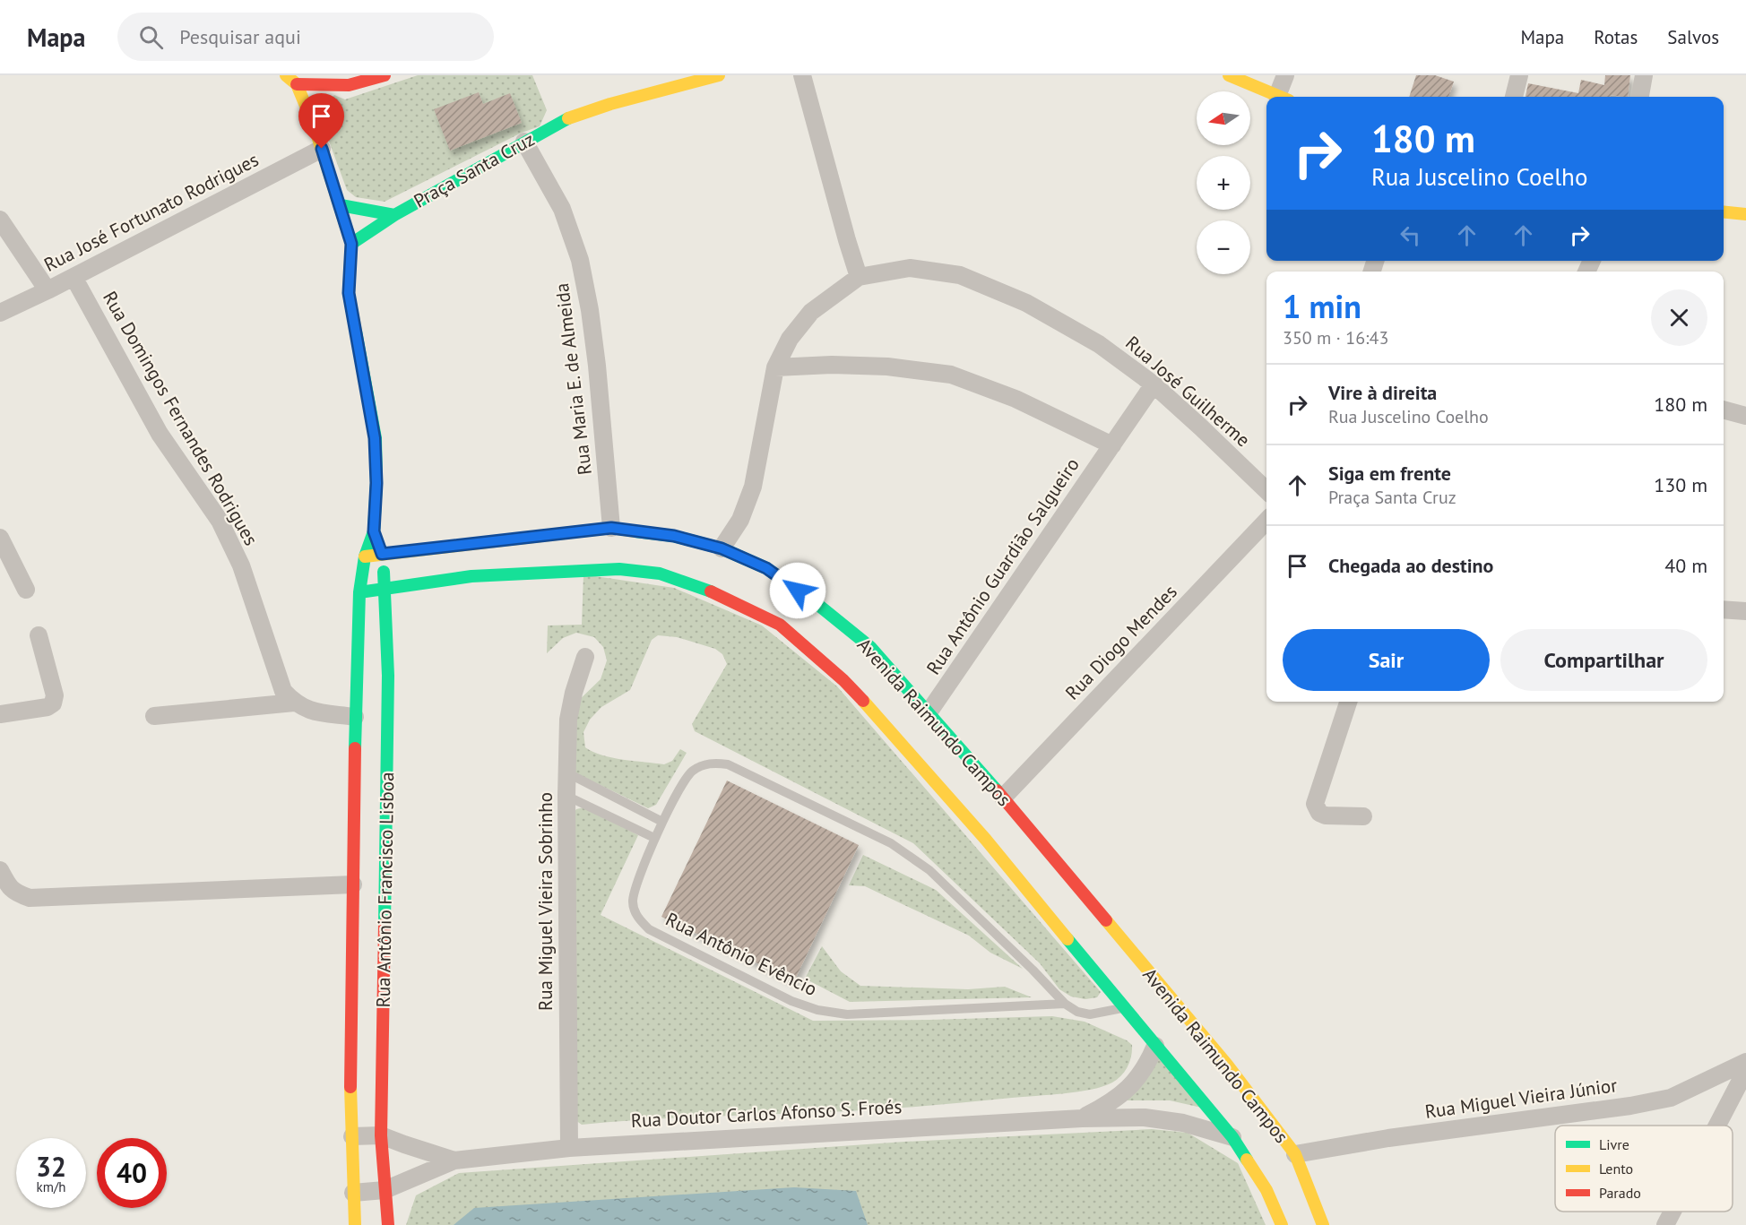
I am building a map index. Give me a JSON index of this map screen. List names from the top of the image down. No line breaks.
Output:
{"streets":{"main road":["Praça Santa Cruz","Avenida Raimundo Campos","Rua Antônio Francisco Lisboa"],"street":["Rua José Fortunato Rodrigues","Rua Maria E. de Almeida","Rua José Guilherme","Rua Domingos Fernandes Rodrigues","Rua Antônio Guardião Salgueiro","Rua Diogo Mendes","Rua Miguel Vieira Sobrinho","Rua Miguel Vieira Júnior","Rua Doutor Carlos Afonso S. Froés"],"lane":["Rua Antônio Evêncio"]},"crossings":[["Praça Santa Cruz","Rua Maria E. de Almeida"],["Rua José Fortunato Rodrigues","Rua Domingos Fernandes Rodrigues"],["Rua Maria E. de Almeida","Avenida Raimundo Campos"],["Rua José Guilherme","Rua Antônio Guardião Salgueiro"],["Rua José Guilherme","Avenida Raimundo Campos"],["Rua Antônio Guardião Salgueiro","Avenida Raimundo Campos"],["Rua Diogo Mendes","Avenida Raimundo Campos"],["Avenida Raimundo Campos","Rua Antônio Francisco Lisboa"],["Avenida Raimundo Campos","Rua Antônio Evêncio"],["Avenida Raimundo Campos","Rua Miguel Vieira Júnior"],["Avenida Raimundo Campos","Rua Doutor Carlos Afonso S. Froés"],["Rua Miguel Vieira Sobrinho","Rua Doutor Carlos Afonso S. Froés"]],"legend":["Livre","Lento","Parado"],"north":"left","page":{"header":"Mapa","search":"Pesquisar aqui","nav":["Mapa","Rotas","Salvos"],"map_buttons":["+","−"],"turn":["180 m","Rua Juscelino Coelho"],"heading":["1 min","350 m · 16:43"],"list":[{"name":"Vire à direita","note":"Rua Juscelino Coelho","value":"180 m"},{"name":"Siga em frente","note":"Praça Santa Cruz","value":"130 m"},{"name":"Chegada ao destino","value":"40 m"}],"buttons":["Sair","Compartilhar"],"speed":"32 km/h","limit":"40"}}
